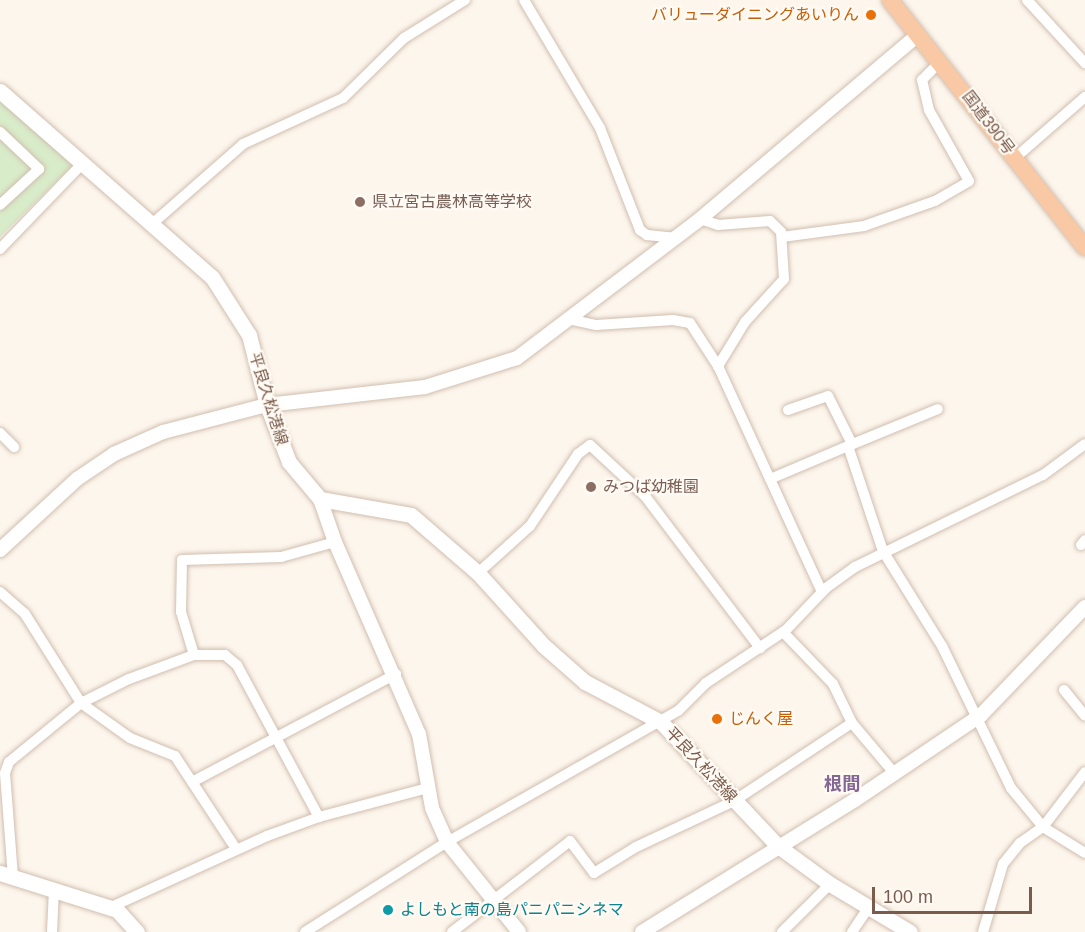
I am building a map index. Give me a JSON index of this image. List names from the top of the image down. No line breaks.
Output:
{"streets":{"highway":["国道390号"],"main road":["平良久松港線"]},"districts":["根間"],"places":["バリューダイニングあいりん","県立宮古農林高等学校","みつば幼稚園","じんく屋","よしもと南の島パニパニシネマ"],"scale_bar":"100 m"}
